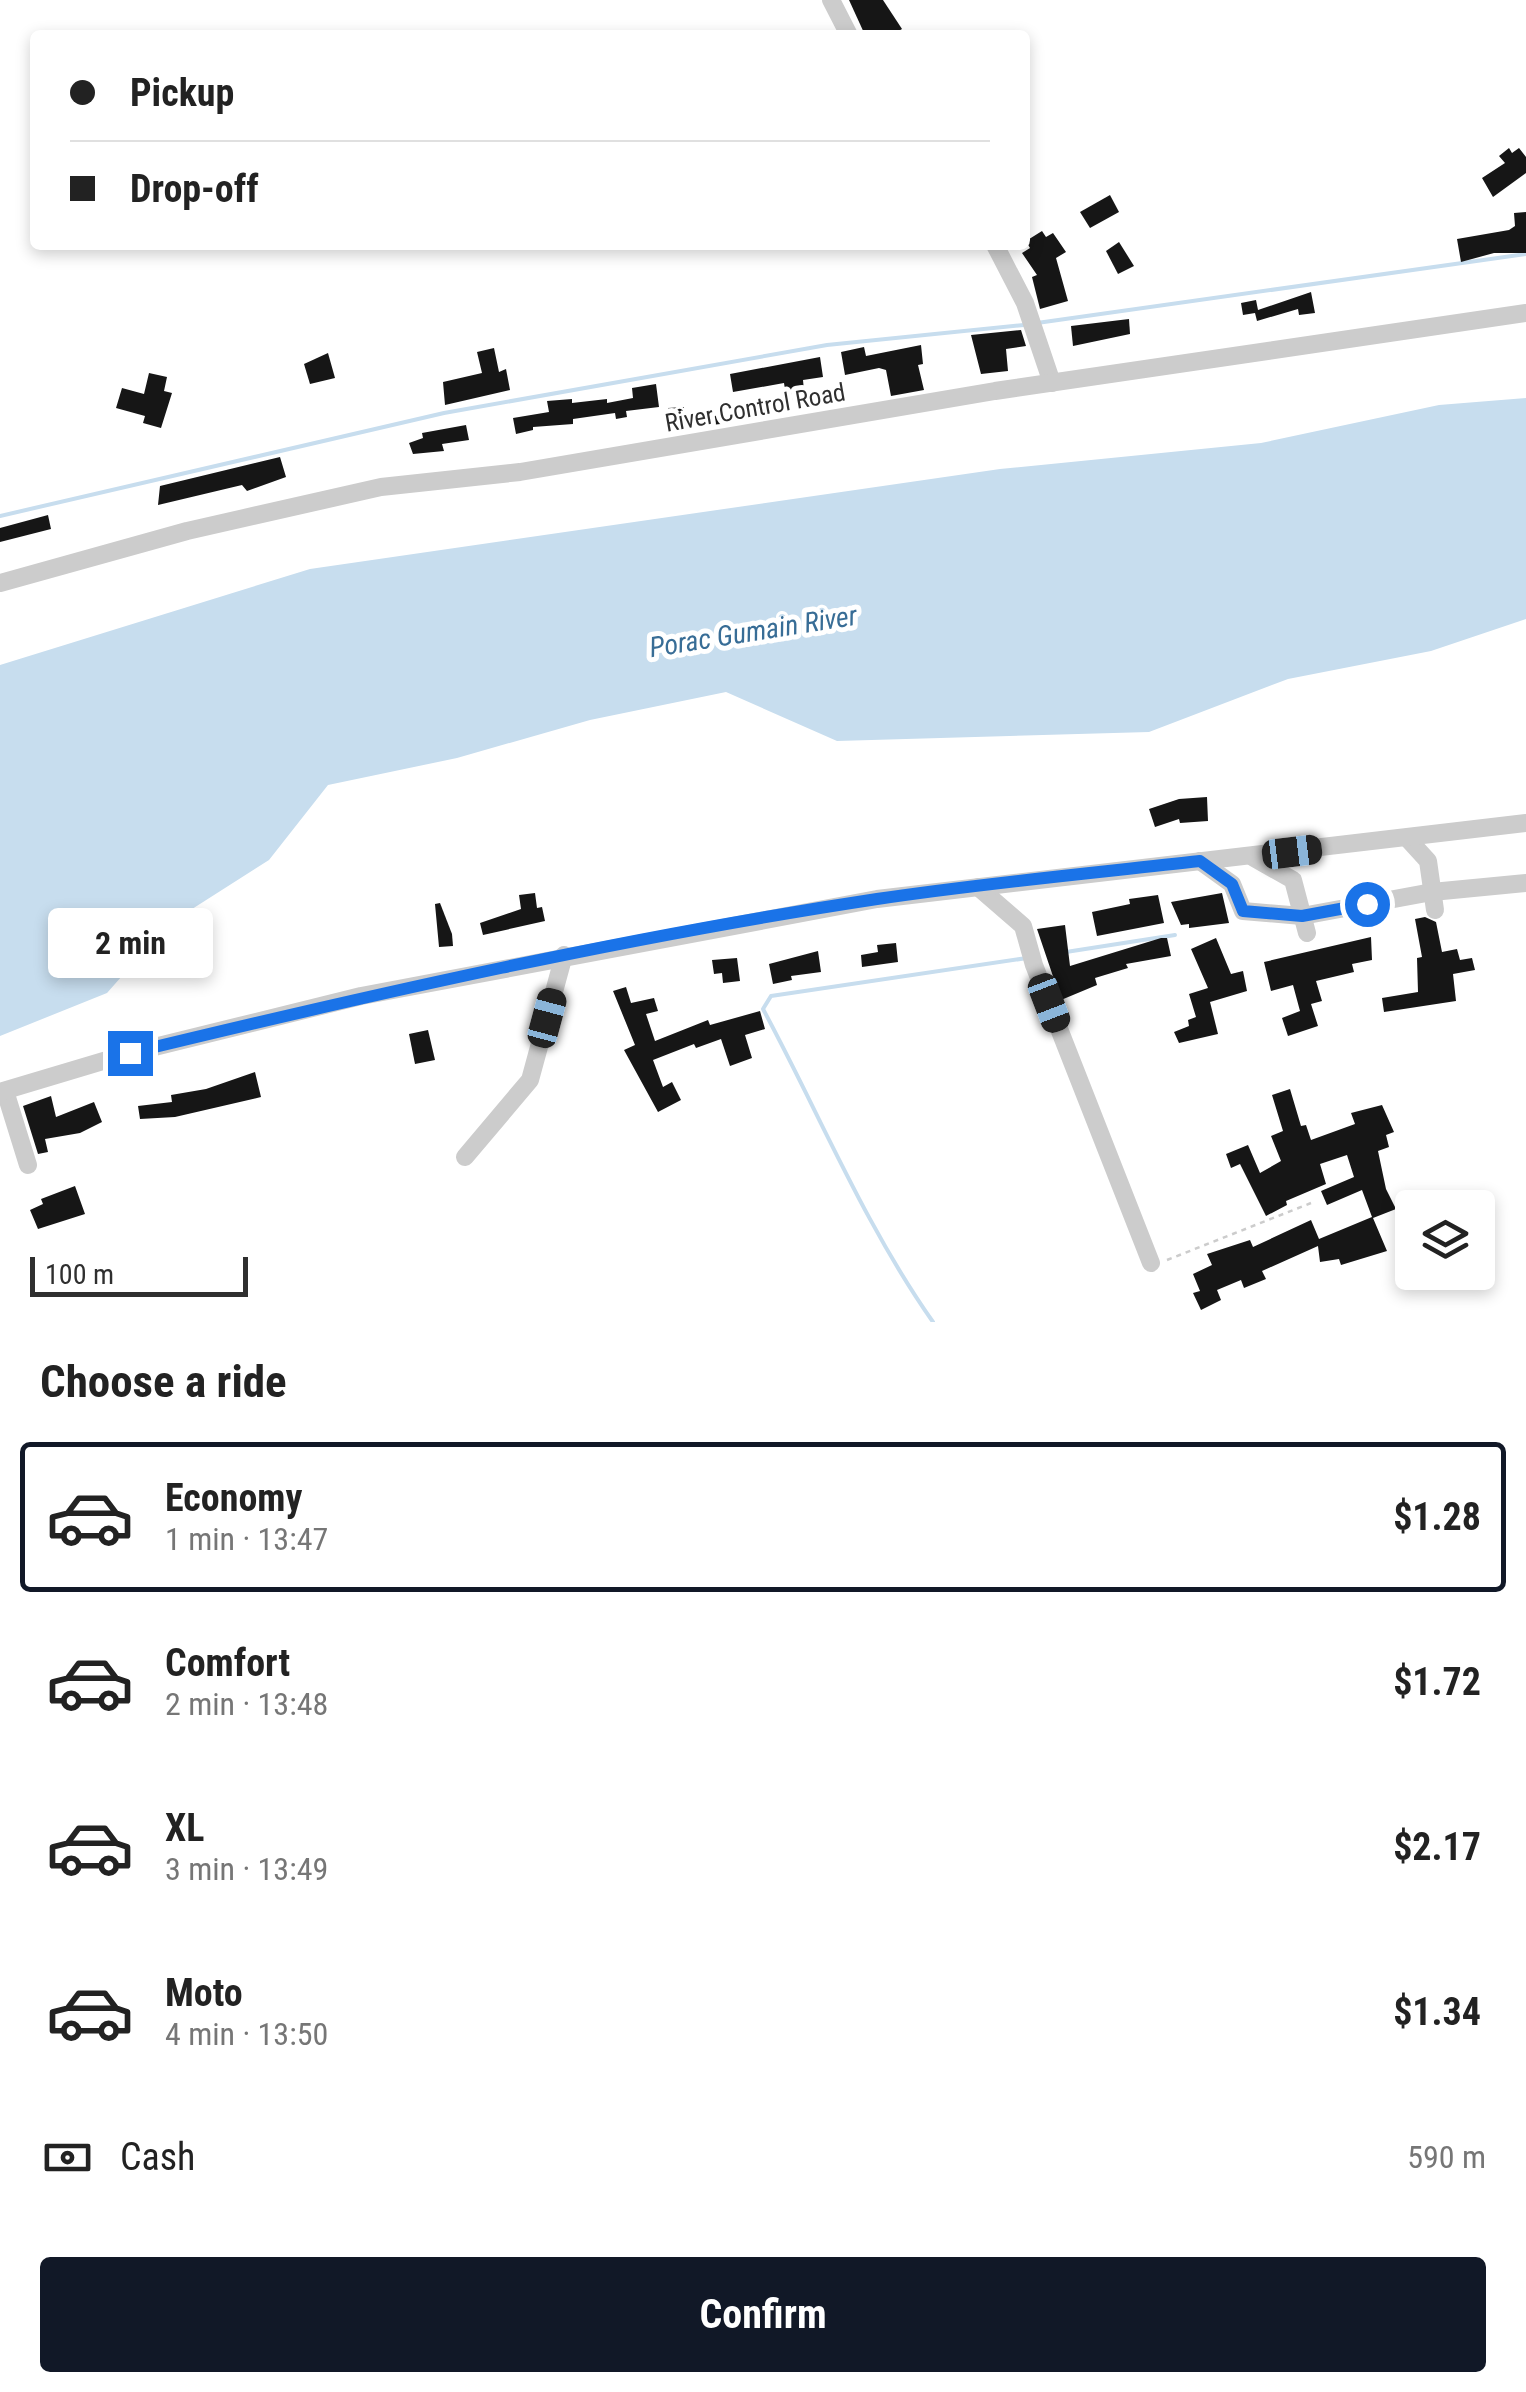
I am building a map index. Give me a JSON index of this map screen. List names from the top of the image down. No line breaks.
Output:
{"streets":{"street":["River Control Road"]},"water":["Porac Gumain River"],"scale_bar":"100 m","page":{"banner":["Pickup","Drop-off"],"bubble":"2 min","scale":"100 m","heading":"Choose a ride","list":[{"name":"Economy","note":"1 min · 13:47","value":"$1.28"},{"name":"Comfort","note":"2 min · 13:48","value":"$1.72"},{"name":"XL","note":"3 min · 13:49","value":"$2.17"},{"name":"Moto","note":"4 min · 13:50","value":"$1.34"}],"pay":["Cash","590 m"],"buttons":"Confirm"}}
